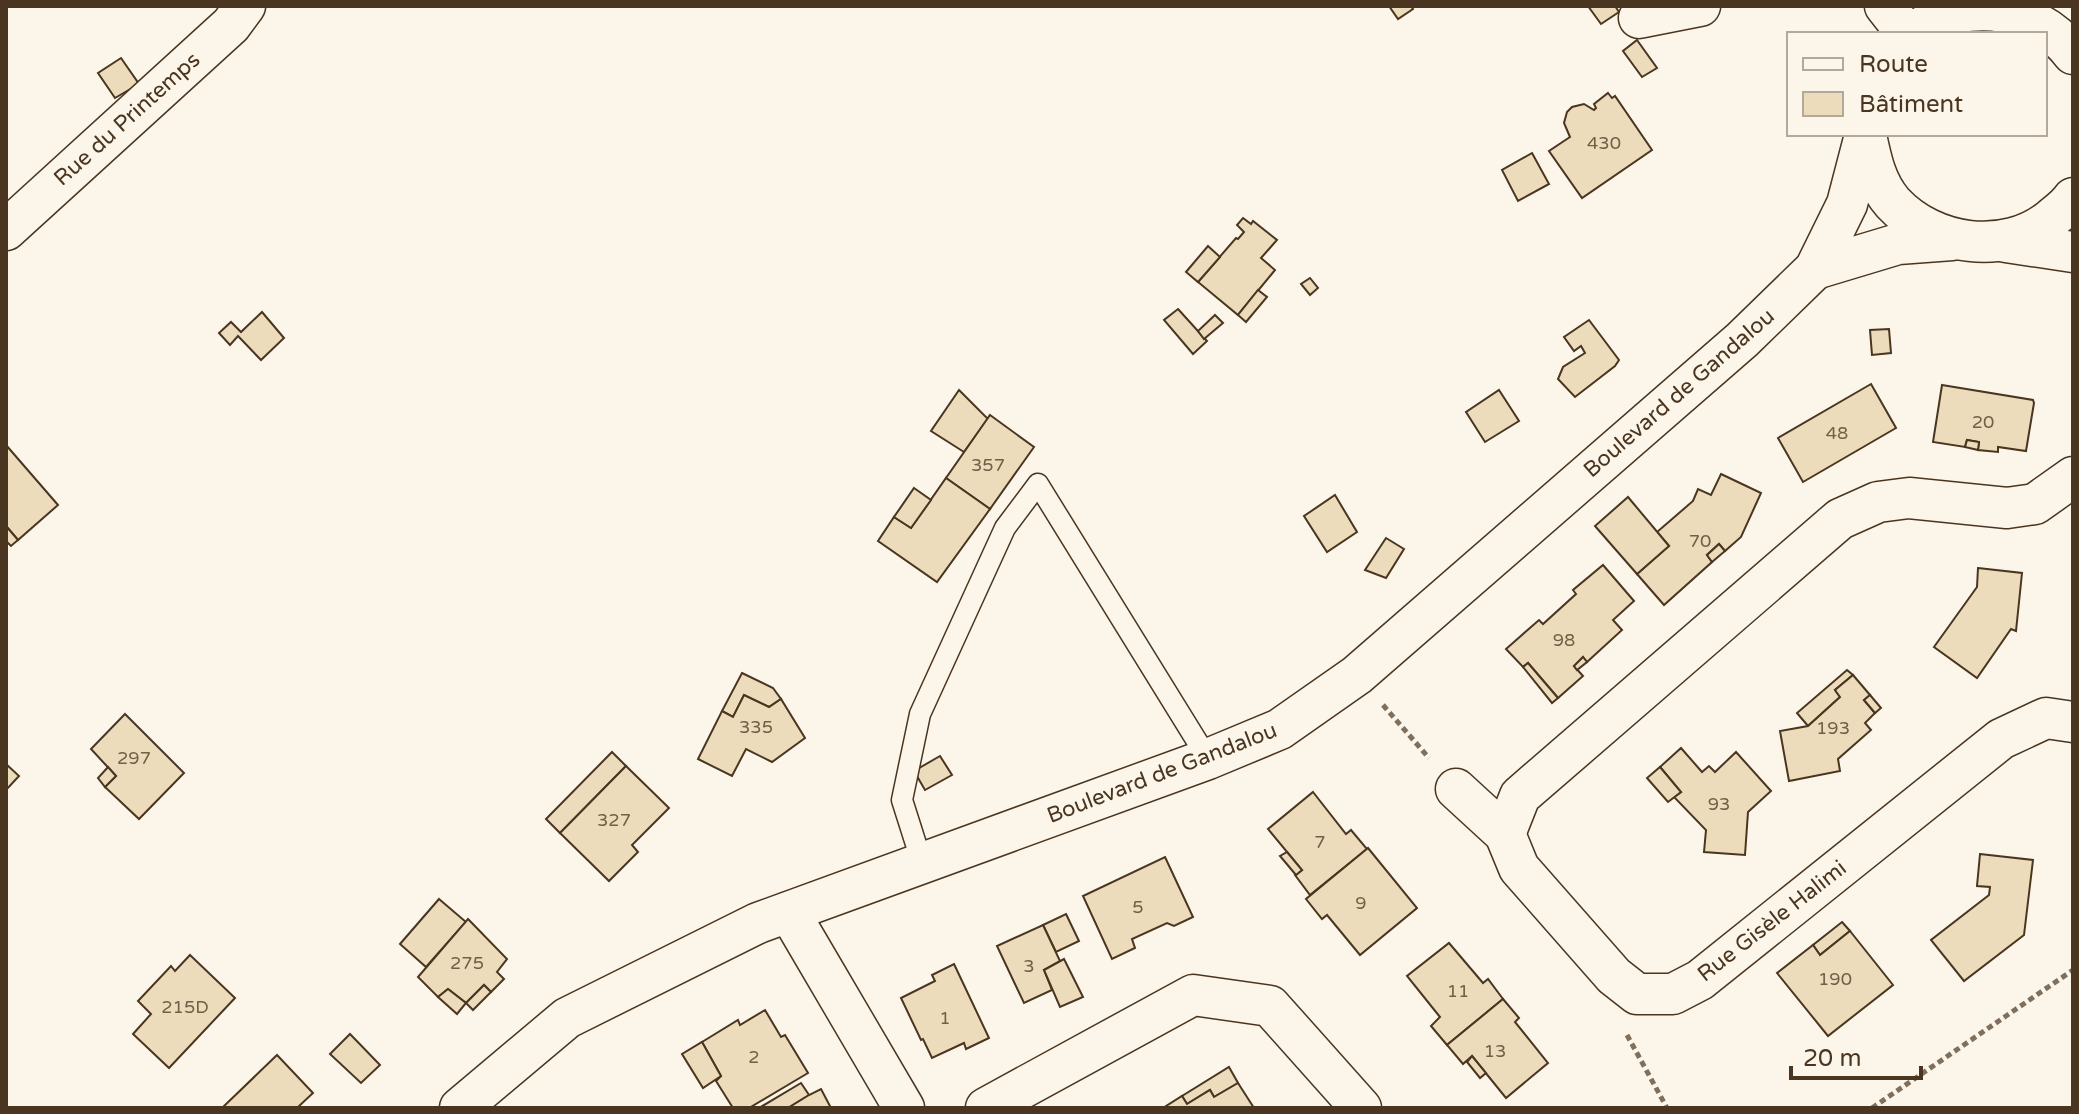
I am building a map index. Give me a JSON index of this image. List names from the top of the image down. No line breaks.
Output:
{"streets":{"street":["Rue du Printemps","Boulevard de Gandalou","Rue Gisèle Halimi"]},"house_numbers":["430","20","48","357","70","98","335","193","297","93","327","7","9","5","275","3","190","11","215D","1","13","2"],"legend":["Route","Bâtiment"],"scale_bar":"20 m"}
